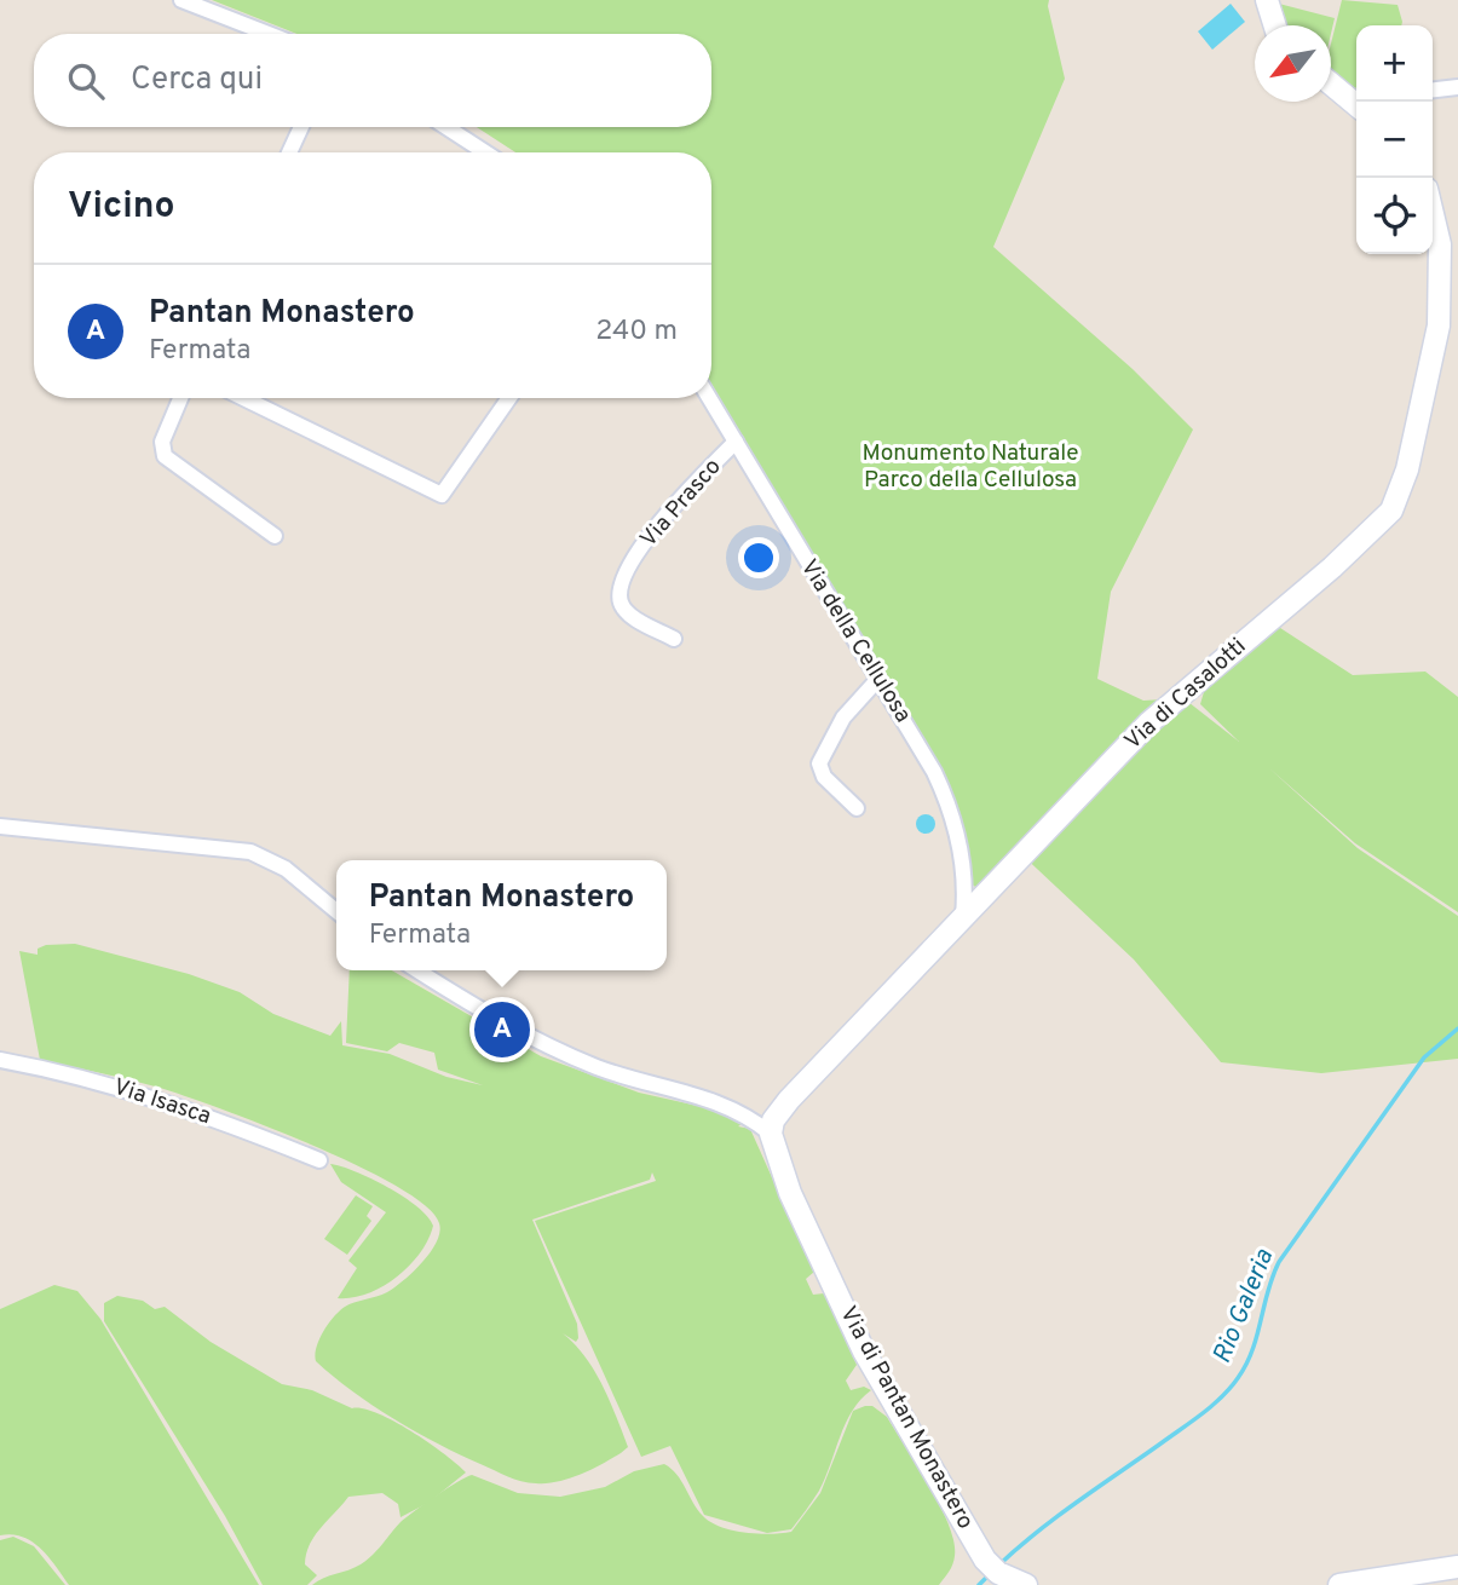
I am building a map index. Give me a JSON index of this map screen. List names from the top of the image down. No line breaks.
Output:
{"streets":{"street":["Via Prasco","Via della Cellulosa","Via di Casalotti","Via Isasca","Via di Pantan Monastero"]},"crossings":[["Via Prasco","Via della Cellulosa"],["Via della Cellulosa","Via di Casalotti"],["Via di Casalotti","Via di Pantan Monastero"]],"water":["Rio Galeria"],"parks":["Monumento Naturale Parco della Cellulosa"],"north":"bottom left","page":{"map_buttons":["+","−"],"search":"Cerca qui","heading":"Vicino","list":[{"mark":"A","name":"Pantan Monastero","note":"Fermata","value":"240 m"}],"popup":["Pantan Monastero","Fermata"],"pins":"A"}}
